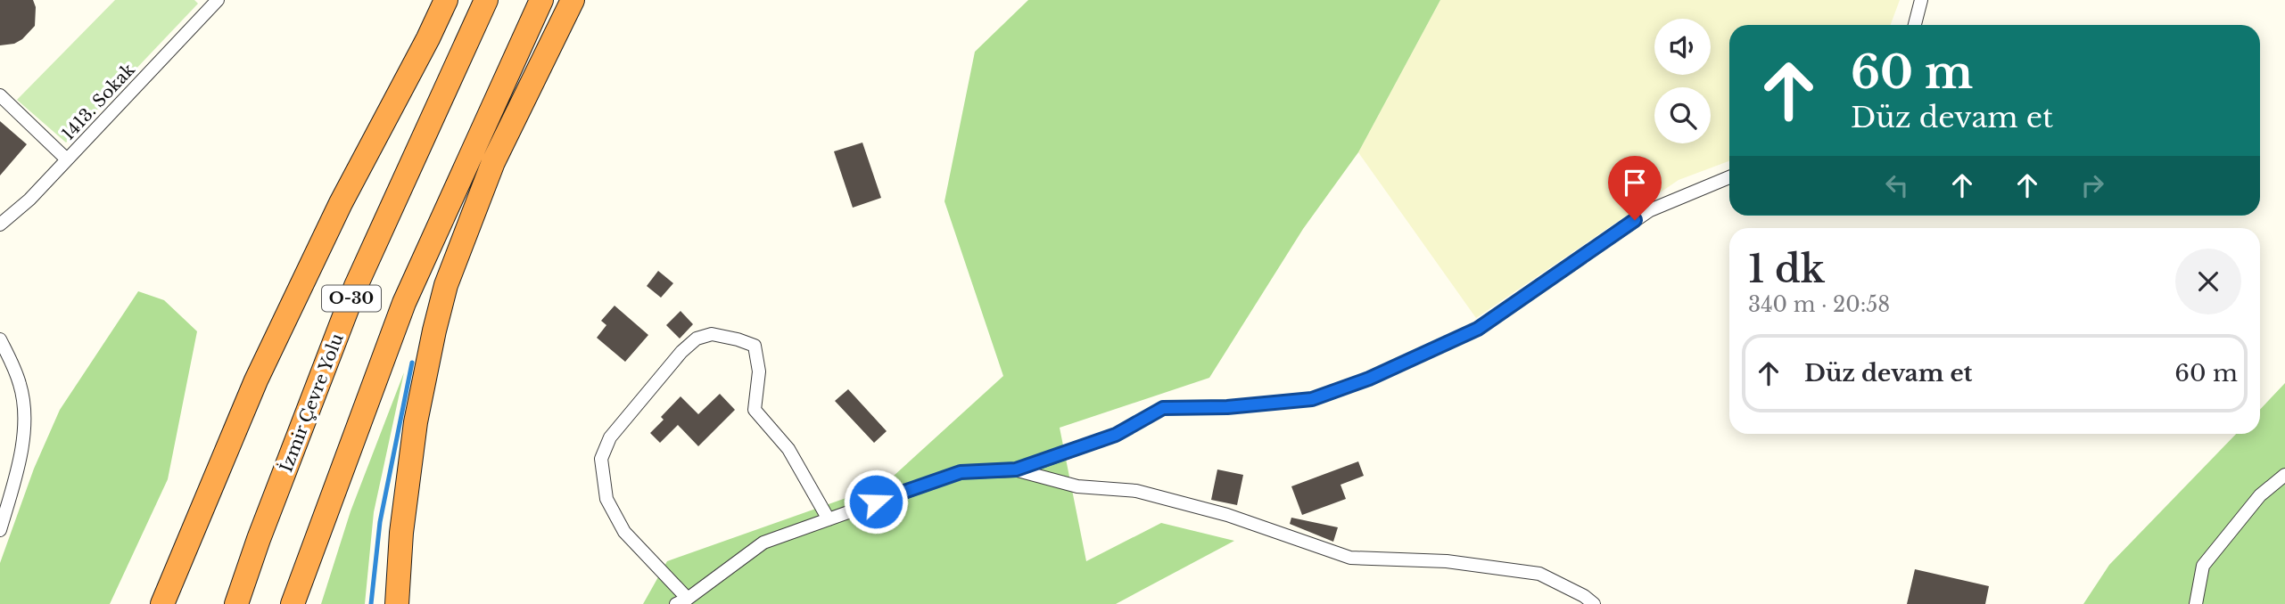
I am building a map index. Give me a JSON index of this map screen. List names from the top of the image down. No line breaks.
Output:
{"streets":{"highway":["O-30","İzmir Çevre Yolu"],"street":["1413. Sokak"]},"page":{"turn":["60 m","Düz devam et"],"heading":["1 dk","340 m · 20:58"],"list":[{"name":"Düz devam et","value":"60 m"}]}}
